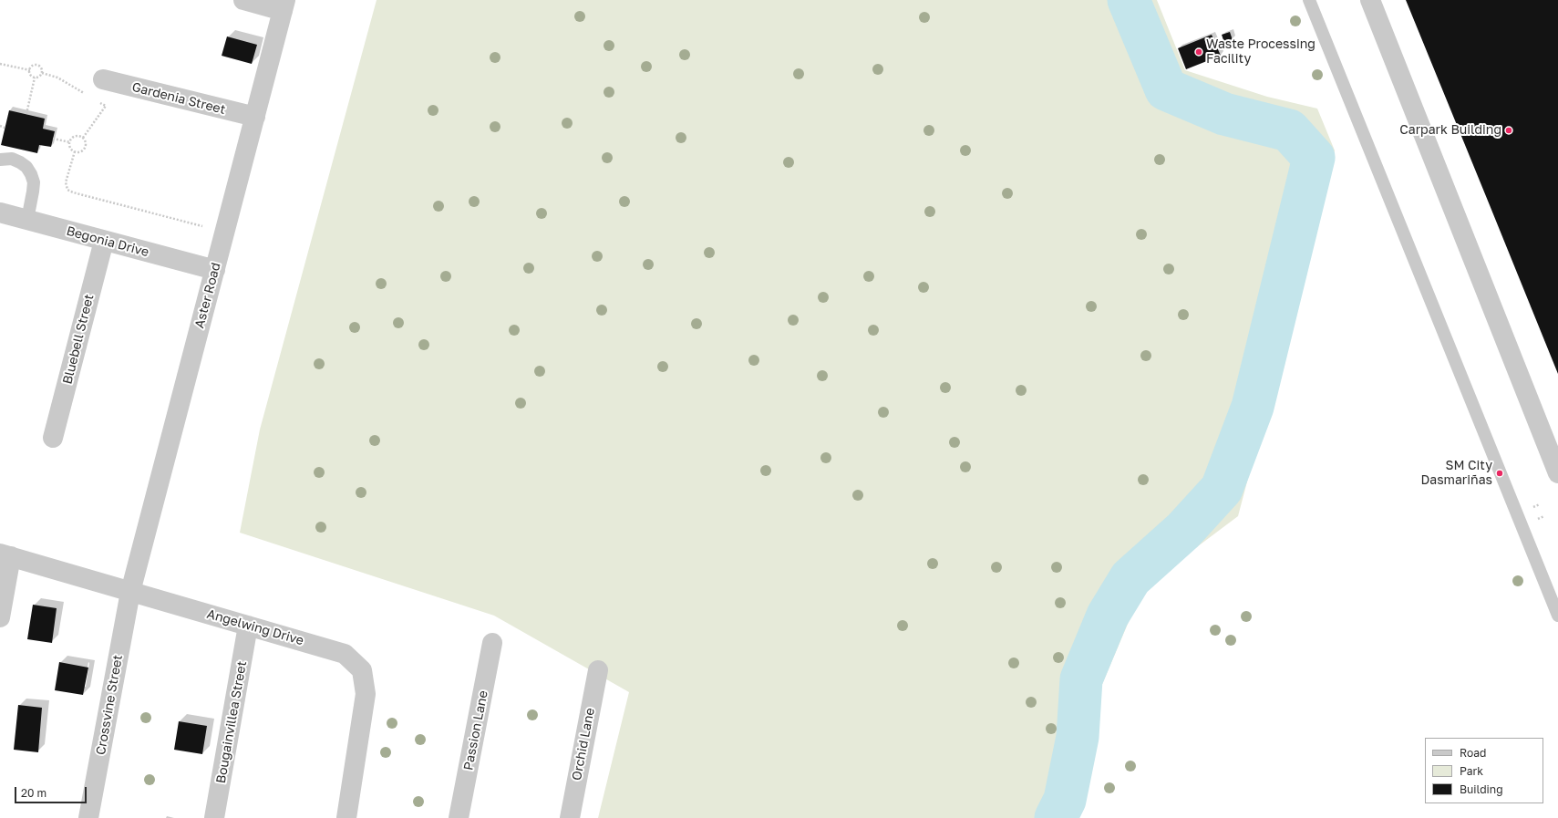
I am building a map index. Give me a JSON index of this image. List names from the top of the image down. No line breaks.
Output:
{"streets":{"street":["Gardenia Street","Begonia Drive","Aster Road","Bluebell Street","Angelwing Drive","Crossvine Street","Bougainvillea Street","Passion Lane","Orchid Lane"]},"crossings":[["Gardenia Street","Aster Road"],["Begonia Drive","Aster Road"],["Begonia Drive","Bluebell Street"],["Aster Road","Angelwing Drive"],["Aster Road","Crossvine Street"],["Angelwing Drive","Crossvine Street"],["Angelwing Drive","Bougainvillea Street"]],"places":["Waste Processing Facility","Carpark Building","SM City Dasmariñas"],"legend":["Road","Park","Building"],"scale_bar":"20 m"}
